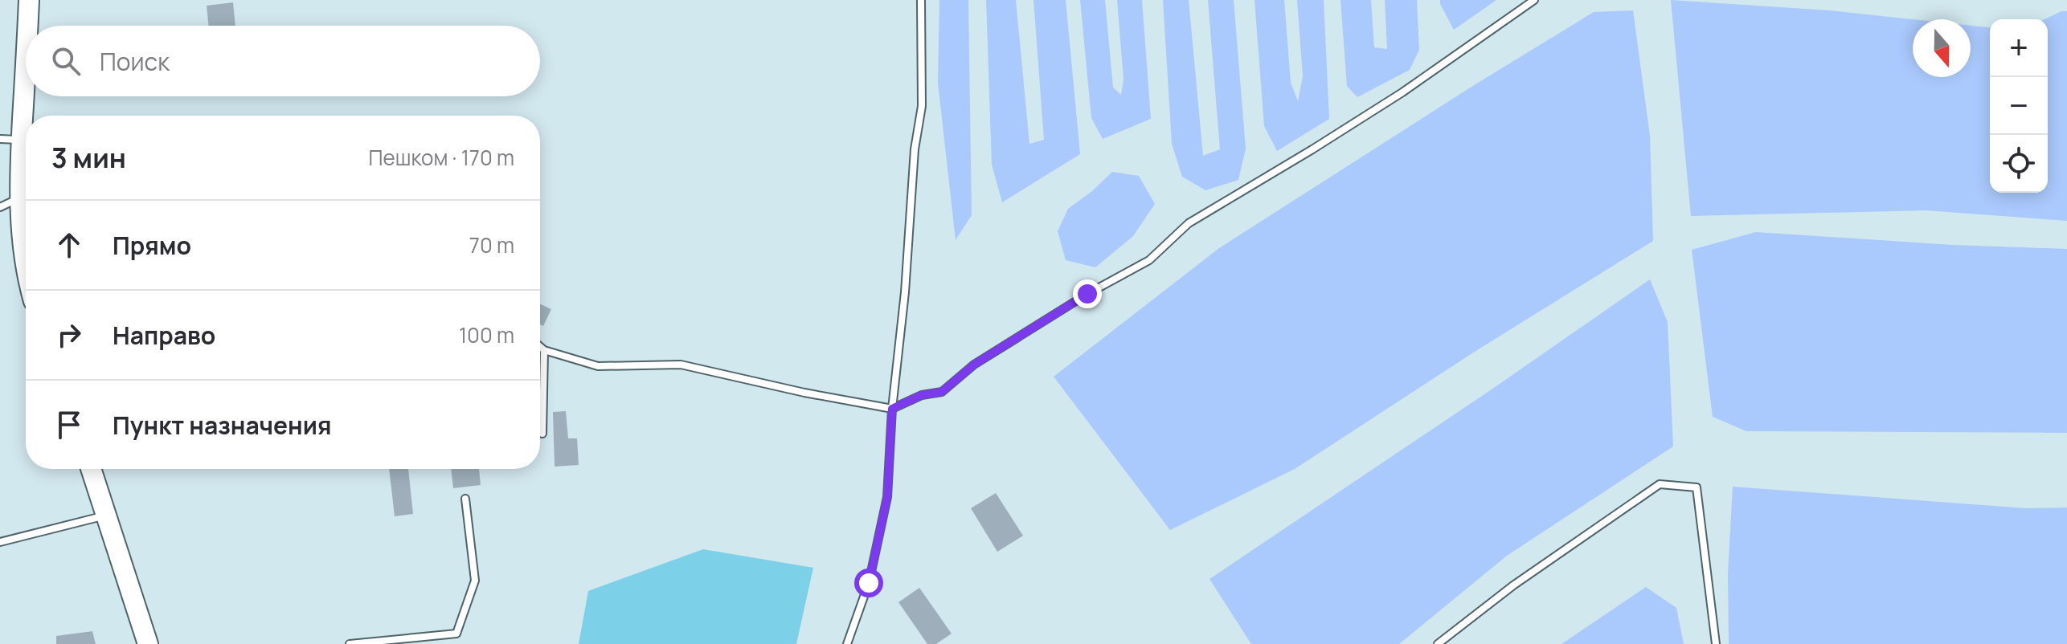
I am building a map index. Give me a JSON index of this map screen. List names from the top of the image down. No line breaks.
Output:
{"north":"bottom","page":{"map_buttons":["+","−"],"search":"Поиск","heading":["3 мин","Пешком · 170 m"],"list":[["Прямо","70 m"],["Направо","100 m"],"Пункт назначения"]}}
